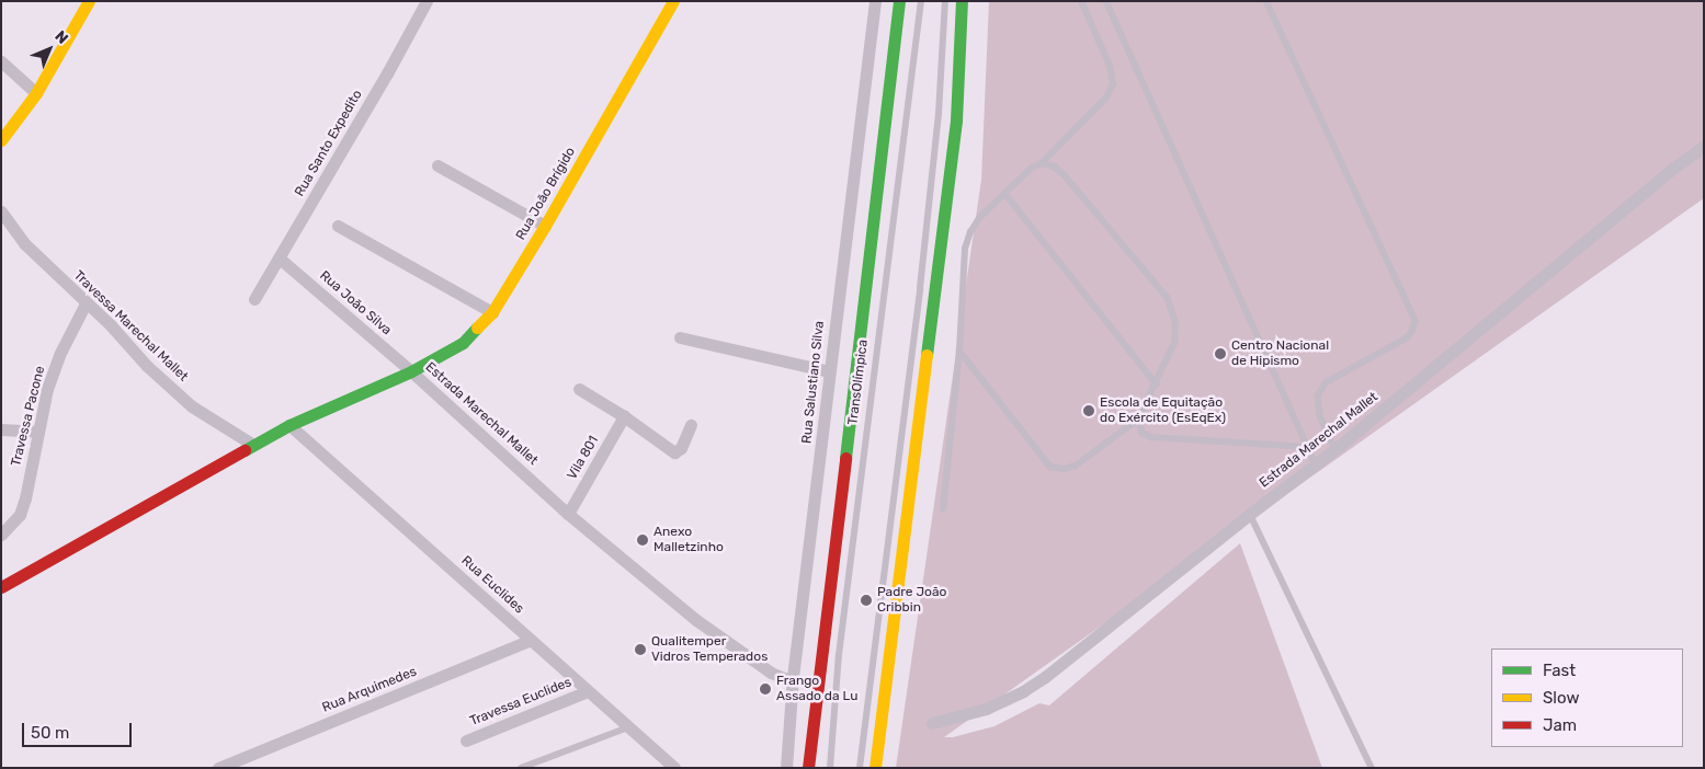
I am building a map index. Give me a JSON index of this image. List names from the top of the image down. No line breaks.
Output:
{"streets":{"main road":["Rua João Brígido","TransOlímpica","Estrada Marechal Mallet"],"street":["Rua Santo Expedito","Rua João Silva","Travessa Marechal Mallet","Rua Salustiano Silva","Travessa Pacone","Vila 801","Rua Euclides","Rua Arquimedes","Travessa Euclides"]},"crossings":[["Rua Santo Expedito","Rua João Silva"],["Rua João Brígido","Rua João Silva"],["Rua João Brígido","Estrada Marechal Mallet"],["Rua João Silva","Estrada Marechal Mallet"],["Travessa Marechal Mallet","Estrada Marechal Mallet"],["Travessa Marechal Mallet","Travessa Pacone"],["Rua Salustiano Silva","Estrada Marechal Mallet"],["Estrada Marechal Mallet","Vila 801"],["Estrada Marechal Mallet","Rua Euclides"],["Rua Euclides","Rua Arquimedes"],["Rua Euclides","Travessa Euclides"]],"places":["Centro Nacional de Hipismo","Escola de Equitação do Exército (EsEqEx)","Anexo Malletzinho","Padre João Cribbin","Qualitemper Vidros Temperados","Frango Assado da Lu"],"legend":["Fast","Slow","Jam"],"scale_bar":"50 m","north":"top right"}
